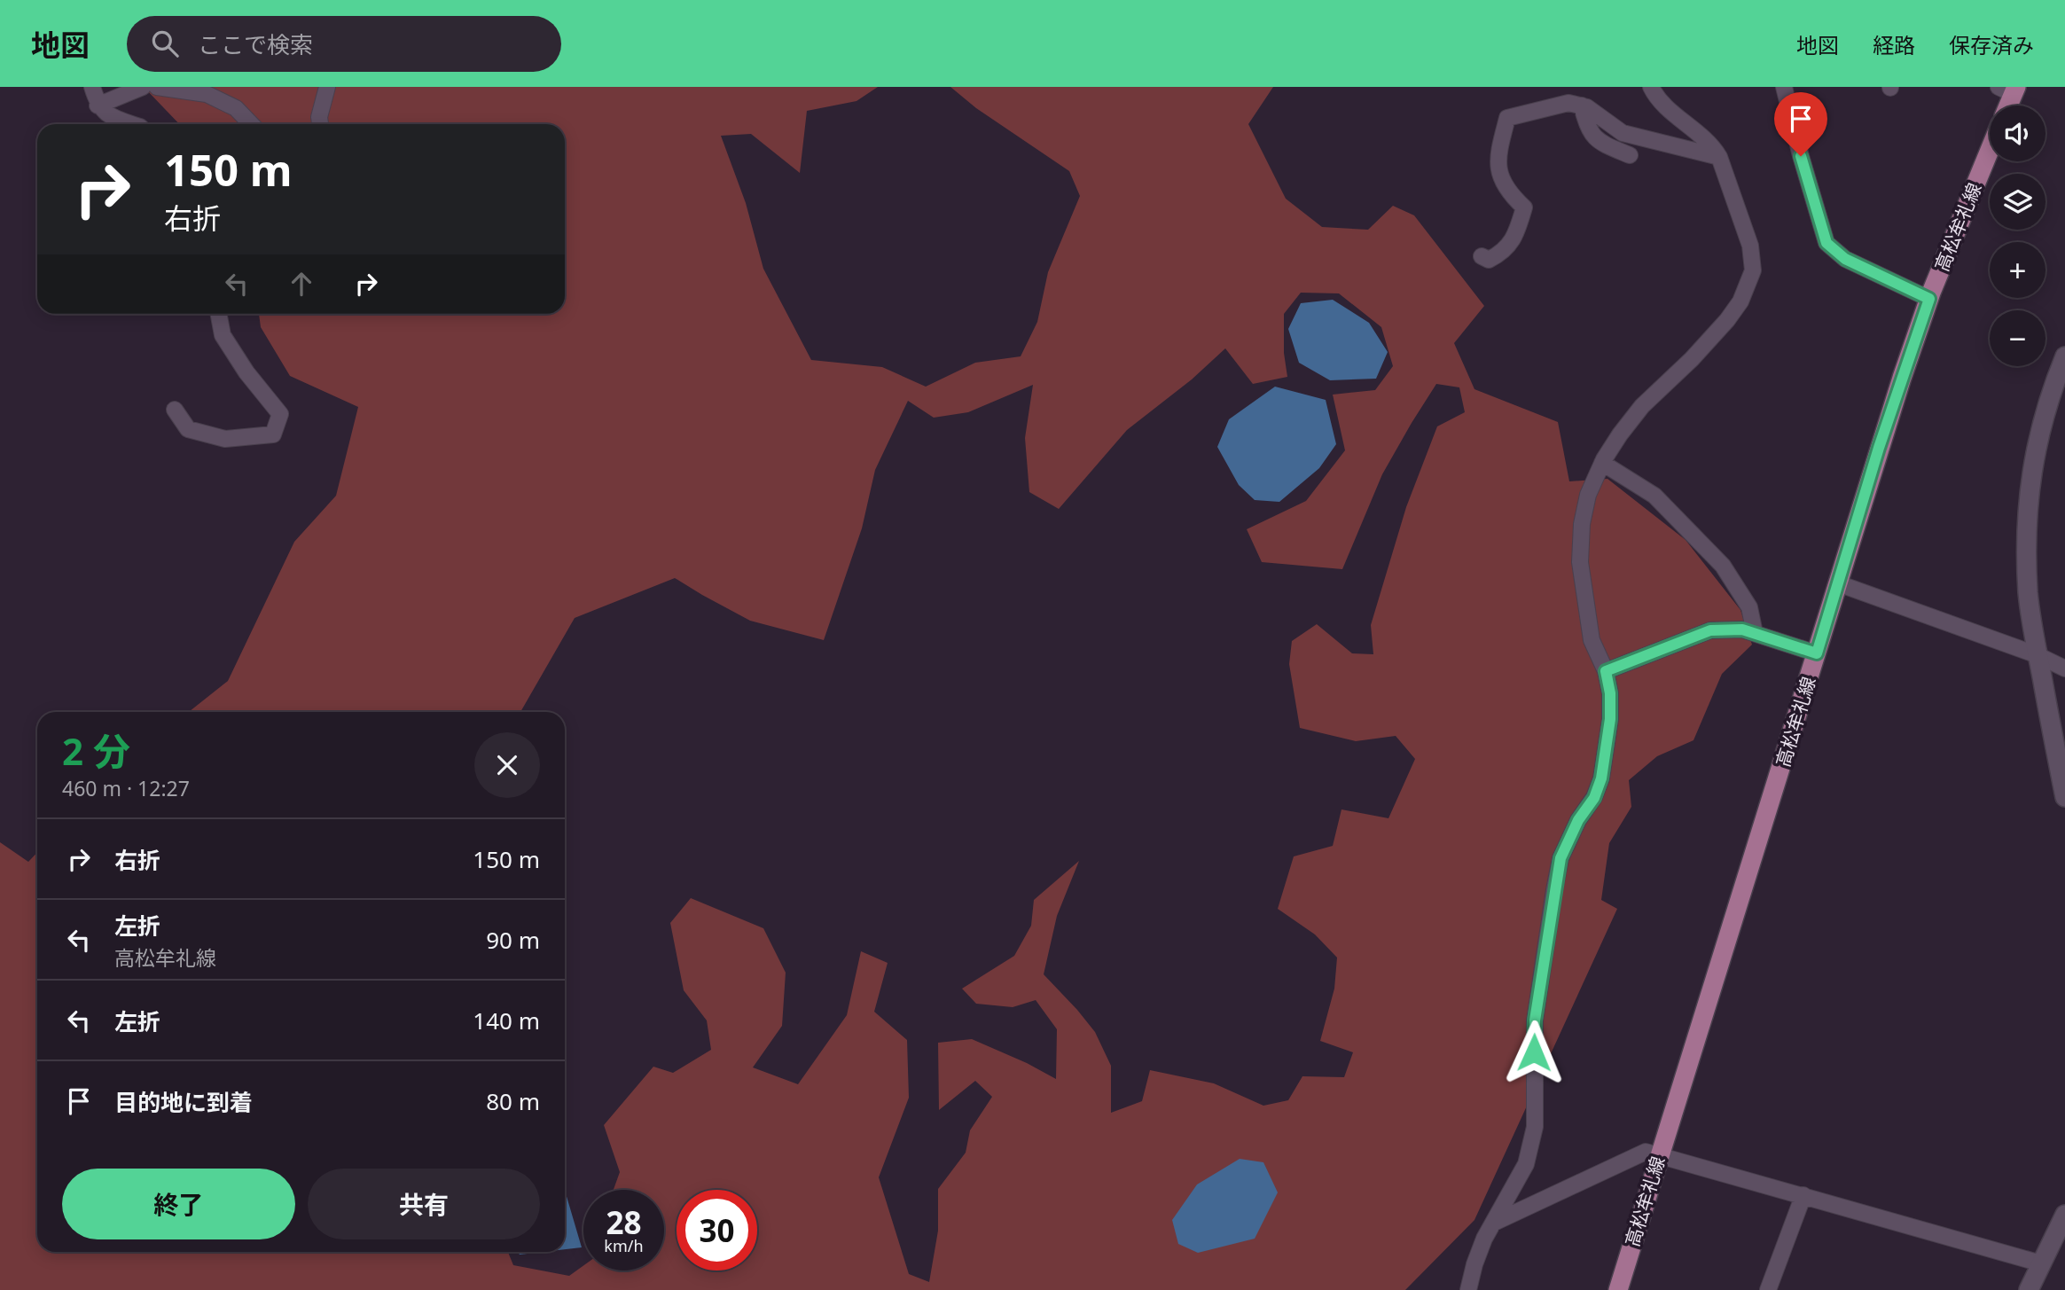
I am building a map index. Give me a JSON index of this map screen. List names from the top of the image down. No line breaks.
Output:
{"streets":{"main road":["高松牟礼線"]},"page":{"header":"地図","search":"ここで検索","nav":["地図","経路","保存済み"],"map_buttons":["+","−"],"turn":["150 m","右折"],"heading":["2 分","460 m · 12:27"],"list":[{"name":"右折","value":"150 m"},{"name":"左折","note":"高松牟礼線","value":"90 m"},{"name":"左折","value":"140 m"},{"name":"目的地に到着","value":"80 m"}],"buttons":["終了","共有"],"speed":"28 km/h","limit":"30"}}
